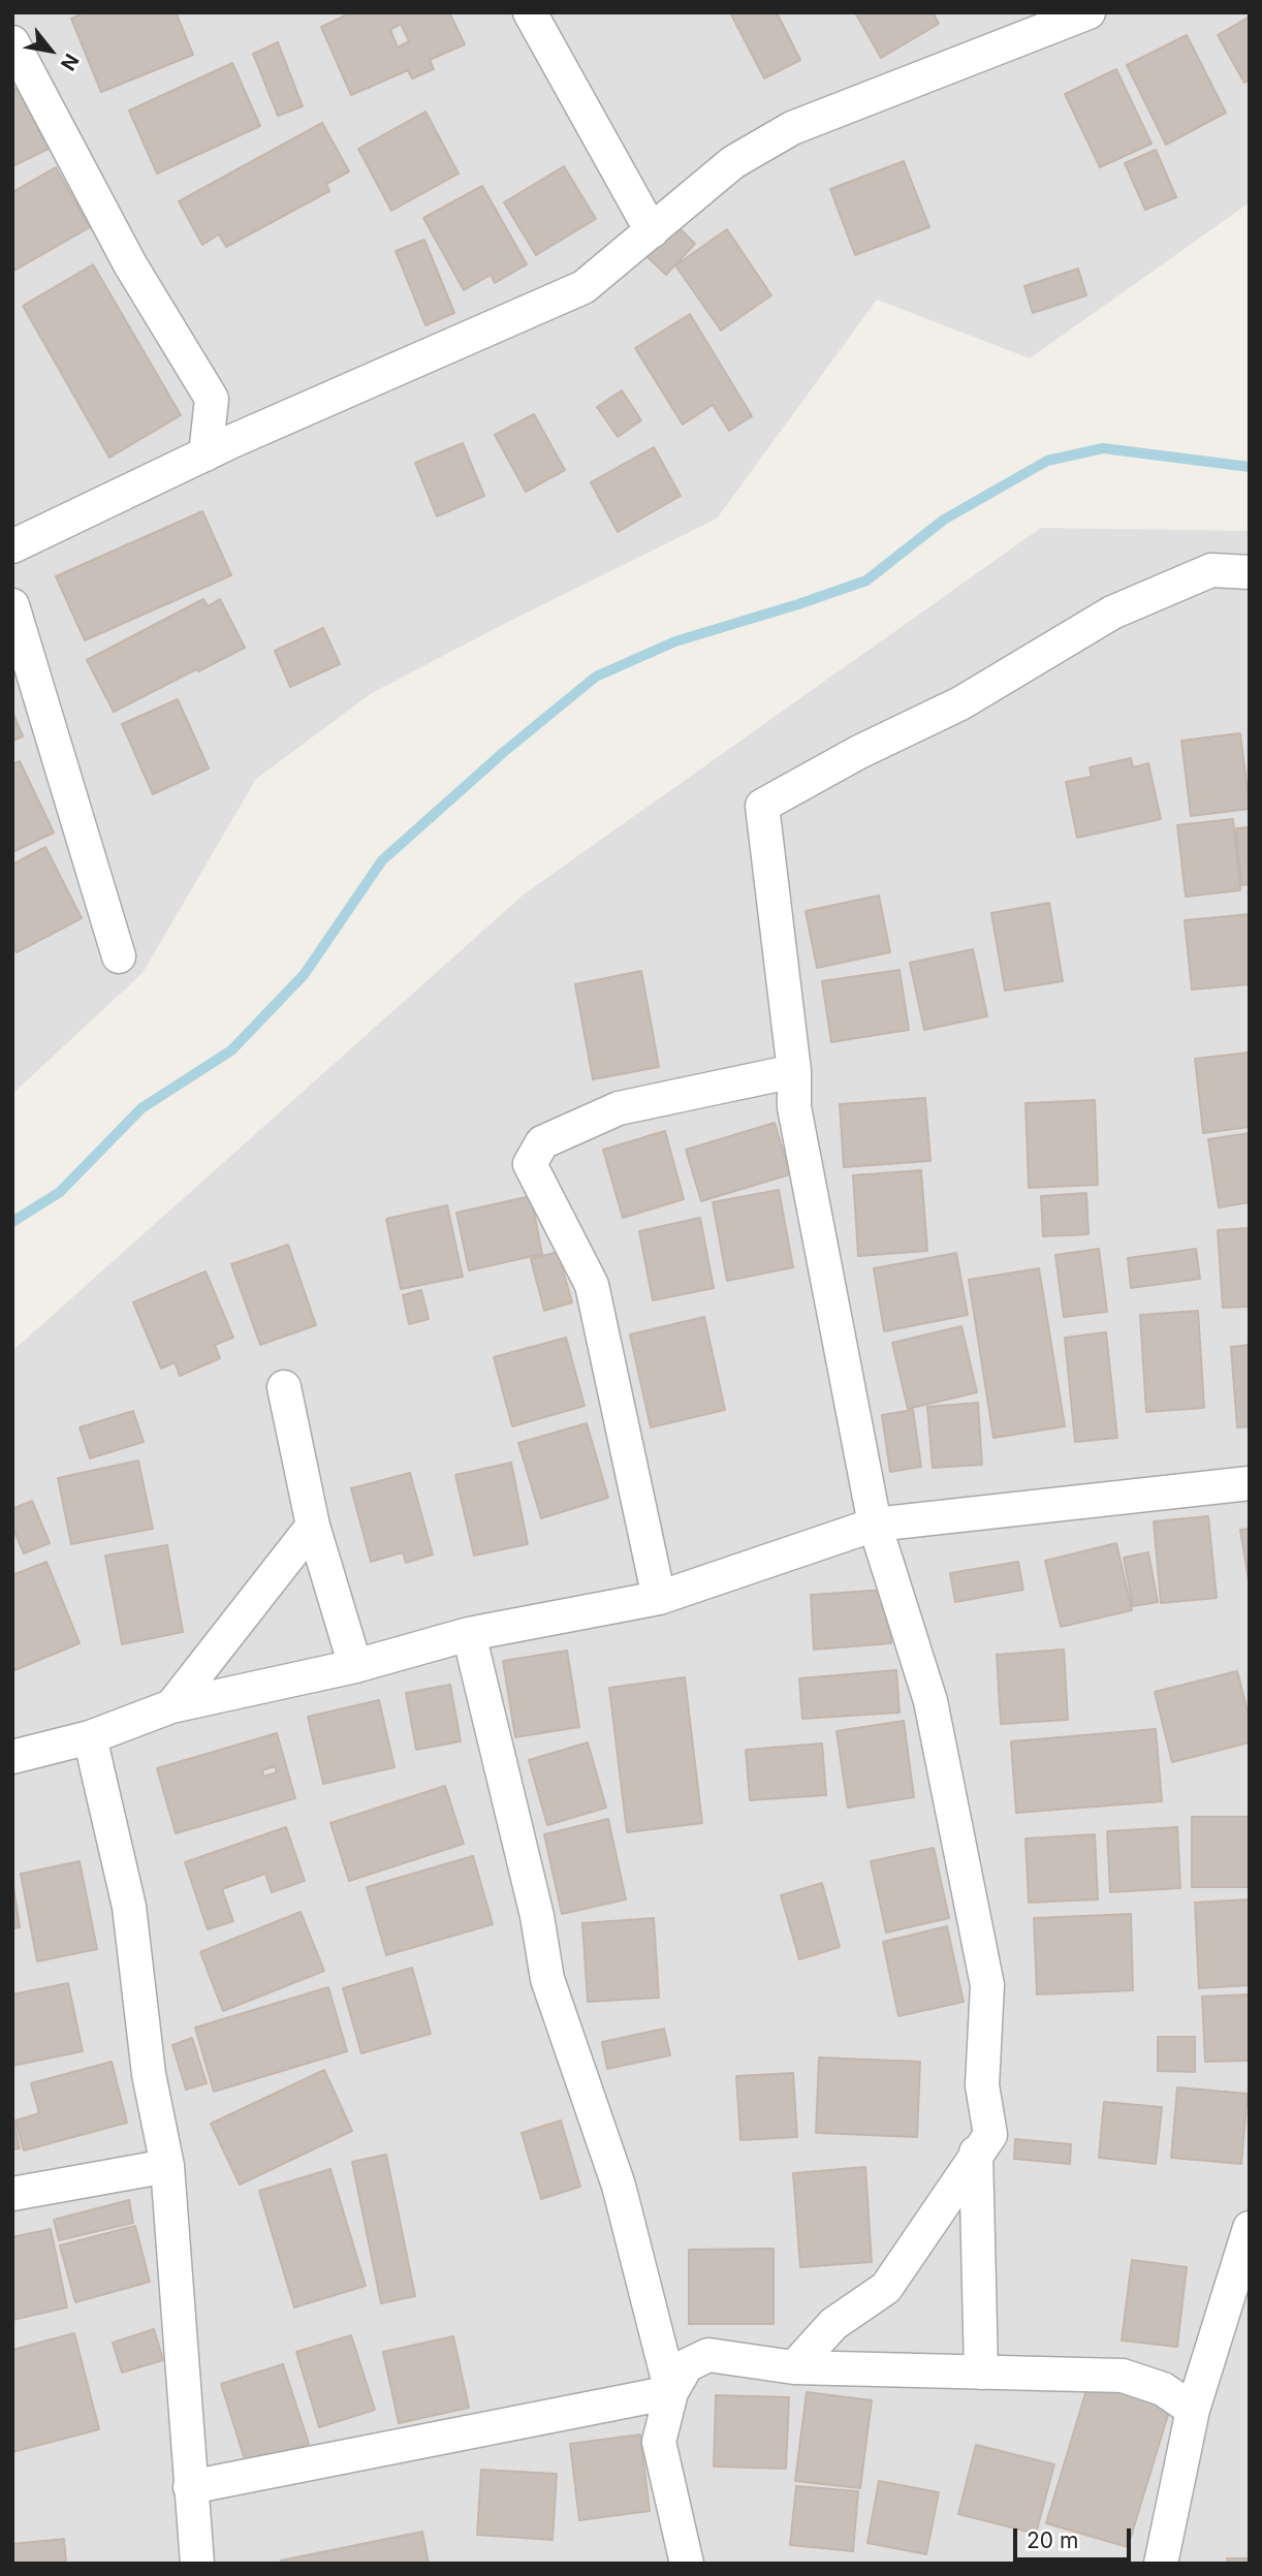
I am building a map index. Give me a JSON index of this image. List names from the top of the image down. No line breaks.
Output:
{"scale_bar":"20 m","north":"bottom right"}
